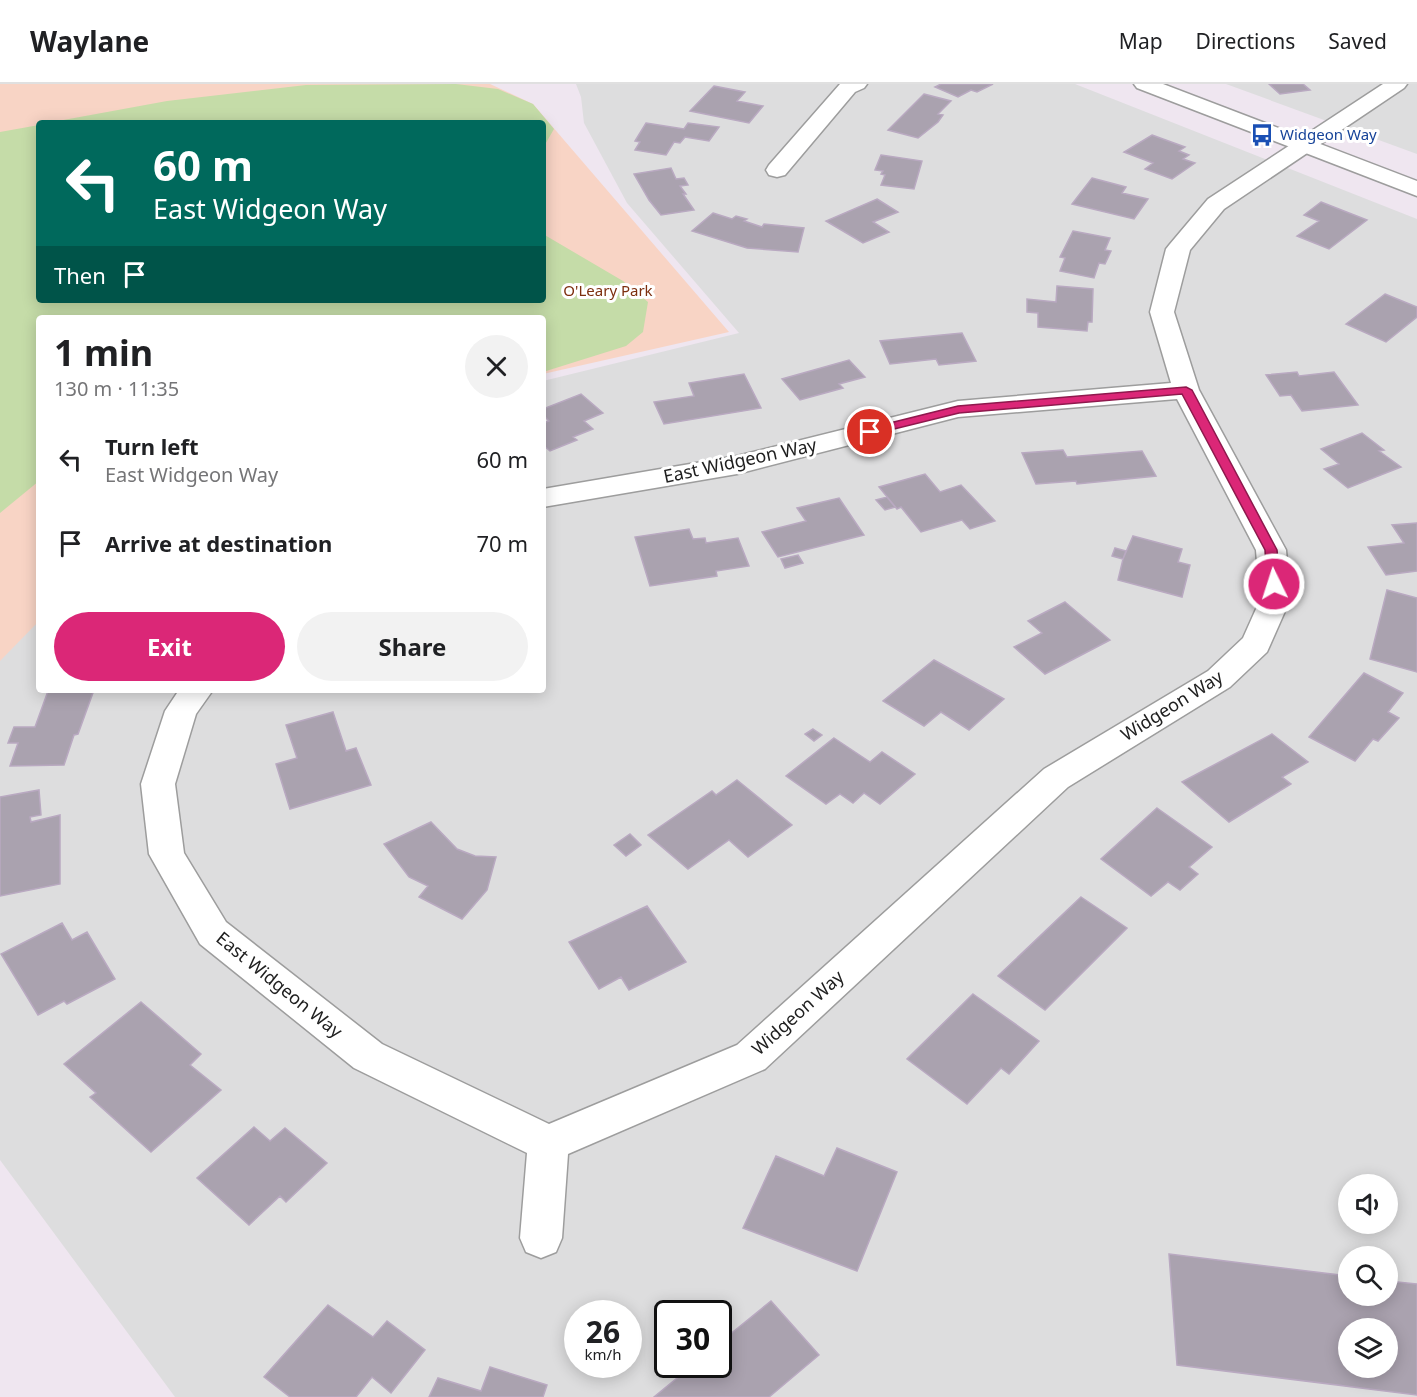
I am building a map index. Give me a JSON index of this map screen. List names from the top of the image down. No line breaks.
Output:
{"streets":{"street":["East Widgeon Way","Widgeon Way"]},"crossings":[["East Widgeon Way","Widgeon Way"]],"parks":["O'Leary Park"],"places":{"bus stop":["Widgeon Way"]},"page":{"header":"Waylane","nav":["Map","Directions","Saved"],"turn":["60 m","East Widgeon Way"],"then":"Then","heading":["1 min","130 m · 11:35"],"list":[{"name":"Turn left","note":"East Widgeon Way","value":"60 m"},{"name":"Arrive at destination","value":"70 m"}],"buttons":["Exit","Share"],"speed":"26 km/h","limit":"30"}}
